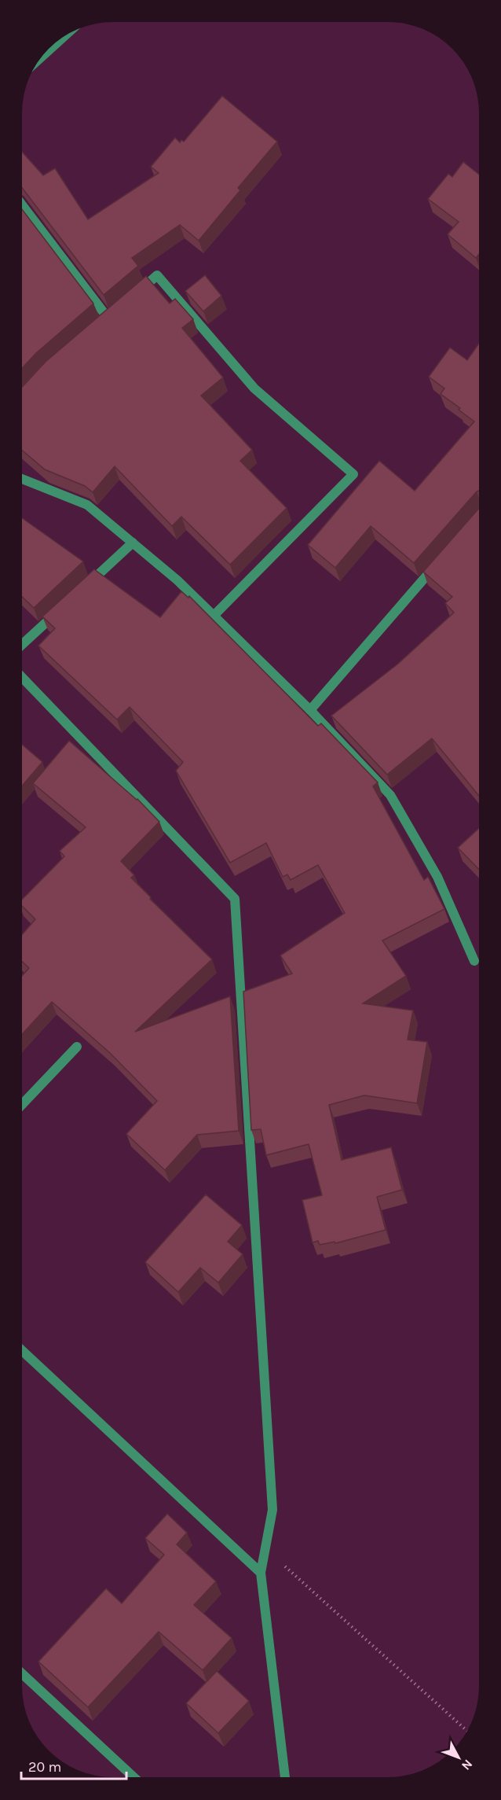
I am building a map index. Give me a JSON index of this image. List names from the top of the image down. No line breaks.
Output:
{"scale_bar":"20 m","north":"bottom right"}
